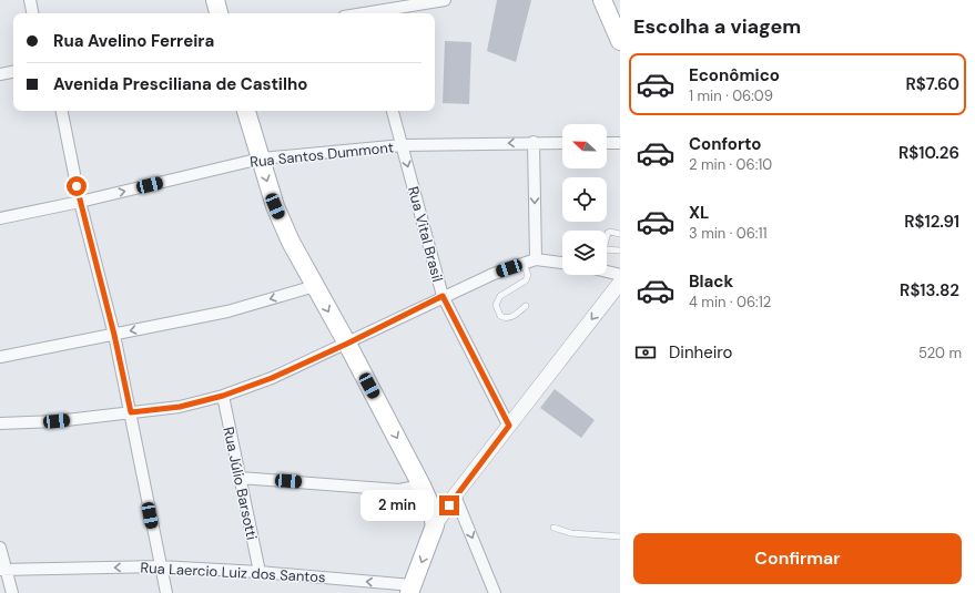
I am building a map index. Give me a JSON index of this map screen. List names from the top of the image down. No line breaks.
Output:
{"streets":{"street":["Rua Santos Dummont","Rua Vital Brasil","Rua Júlio Barsotti","Rua Laercio Luiz dos Santos"]},"crossings":[["Rua Santos Dummont","Rua Vital Brasil"],["Rua Júlio Barsotti","Rua Laercio Luiz dos Santos"]],"one_way":["Rua Vital Brasil"],"north":"left","page":{"heading":"Escolha a viagem","banner":["Rua Avelino Ferreira","Avenida Presciliana de Castilho"],"list":[{"name":"Econômico","note":"1 min · 06:09","value":"R$7.60"},{"name":"Conforto","note":"2 min · 06:10","value":"R$10.26"},{"name":"XL","note":"3 min · 06:11","value":"R$12.91"},{"name":"Black","note":"4 min · 06:12","value":"R$13.82"}],"pay":["Dinheiro","520 m"],"bubble":"2 min","buttons":"Confirmar"}}
